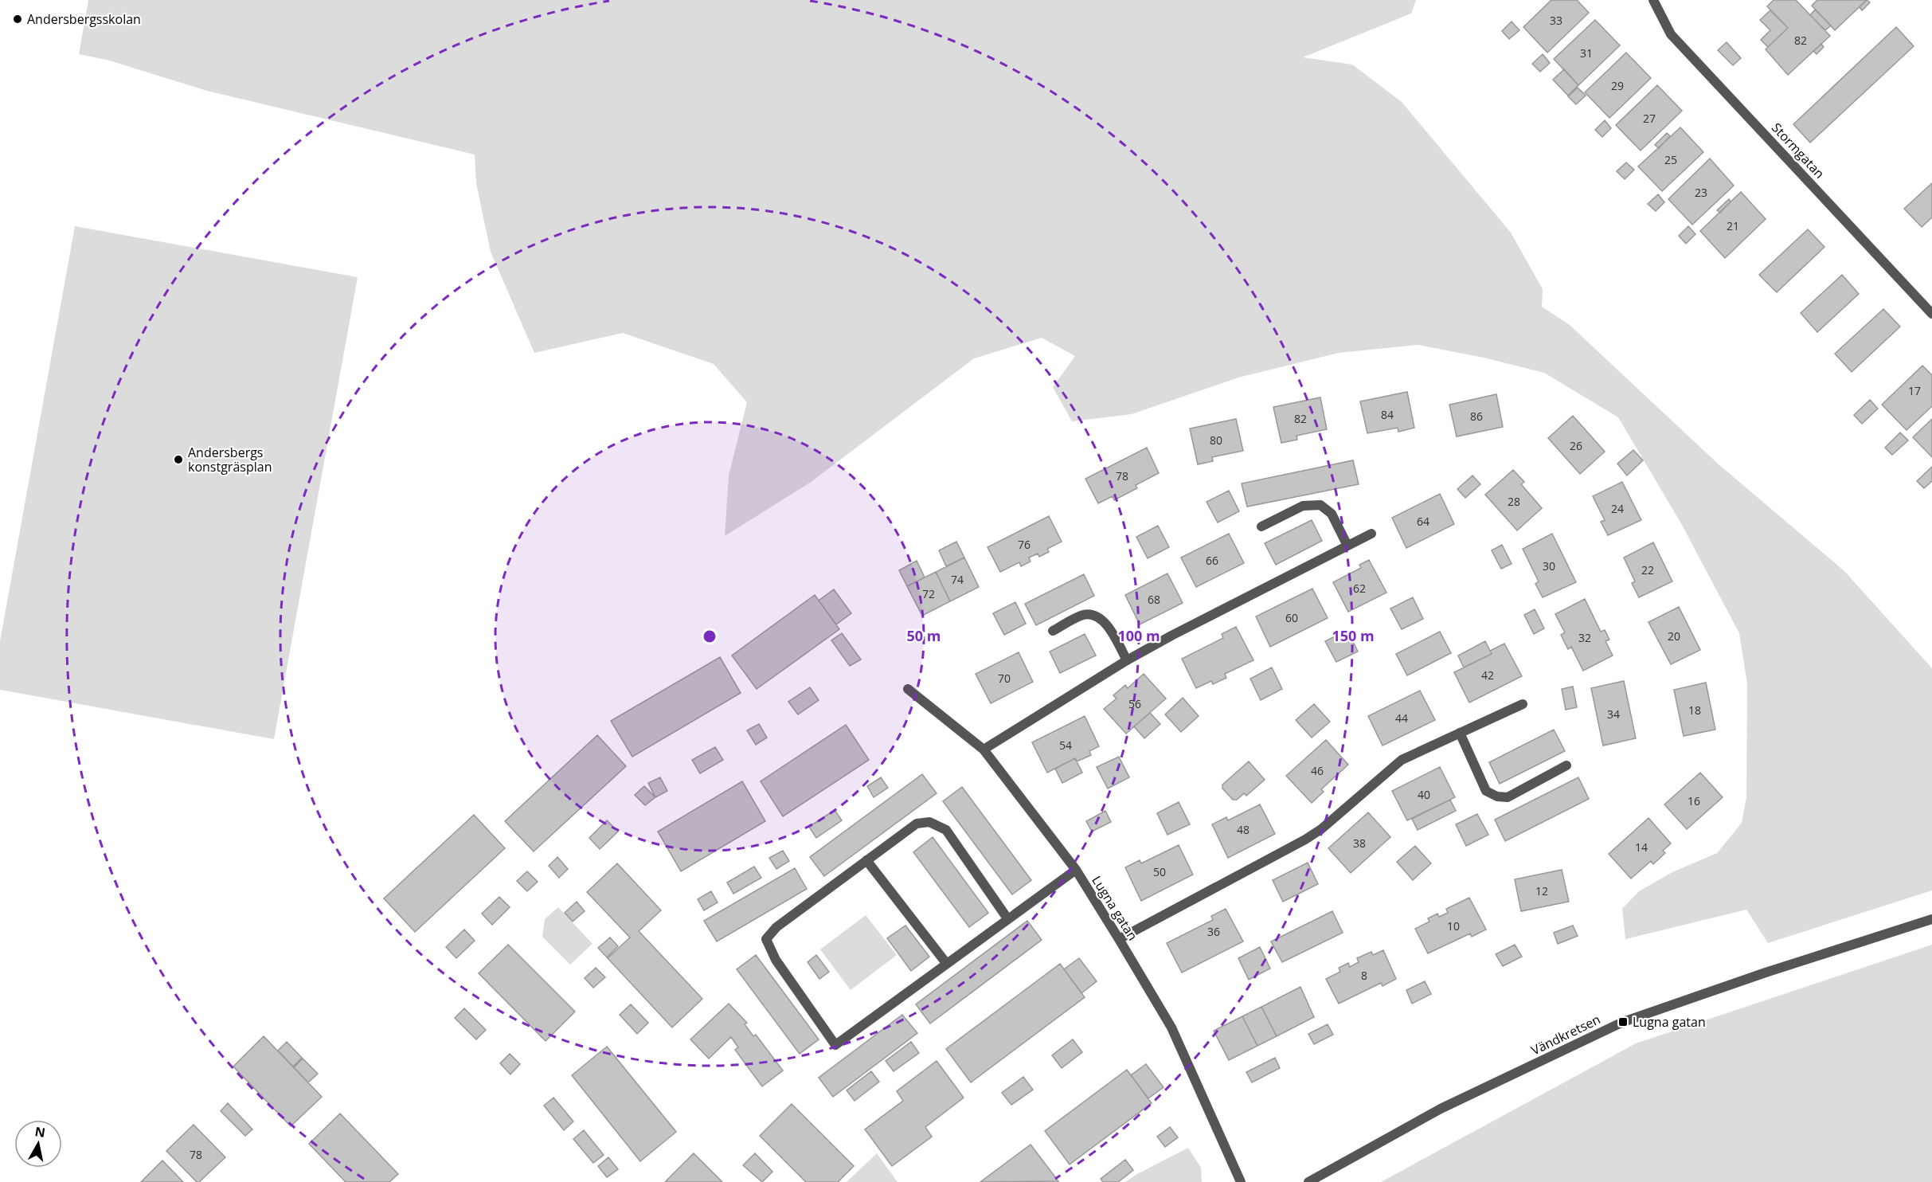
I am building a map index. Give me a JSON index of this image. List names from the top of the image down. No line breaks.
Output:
{"streets":{"street":["Stormgatan","Lugna gatan","Vändkretsen"]},"places":{"other":["Andersbergsskolan","Andersbergs konstgräsplan"],"transit":["Lugna gatan"]},"house_numbers":["33","82","31","29","27","25","23","21","17","84","86","82","80","26","78","28","24","64","76","66","30","22","74","62","72","68","60","20","32","42","70","56","18","34","44","54","46","40","16","48","38","14","50","12","10","36","8","78"],"north":"top","rings":["50 m","100 m","150 m"]}
